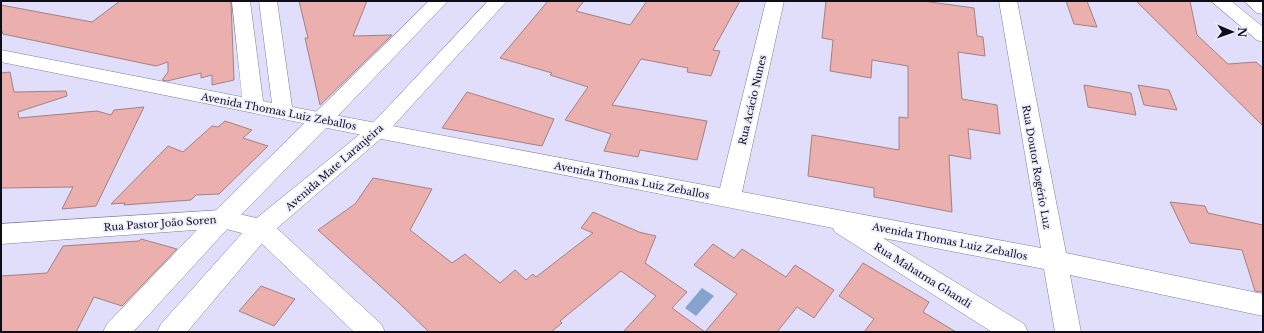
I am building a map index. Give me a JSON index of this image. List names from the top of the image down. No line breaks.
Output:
{"streets":{"street":["Rua Acácio Nunes","Avenida Thomas Luiz Zeballos","Avenida Mate Laranjeira","Rua Doutor Rogério Luz","Rua Pastor João Soren","Rua Mahatma Ghandi"]},"crossings":[["Rua Acácio Nunes","Avenida Thomas Luiz Zeballos"],["Avenida Thomas Luiz Zeballos","Avenida Mate Laranjeira"],["Avenida Thomas Luiz Zeballos","Rua Doutor Rogério Luz"],["Avenida Thomas Luiz Zeballos","Rua Mahatma Ghandi"],["Avenida Mate Laranjeira","Rua Pastor João Soren"]],"north":"right"}
